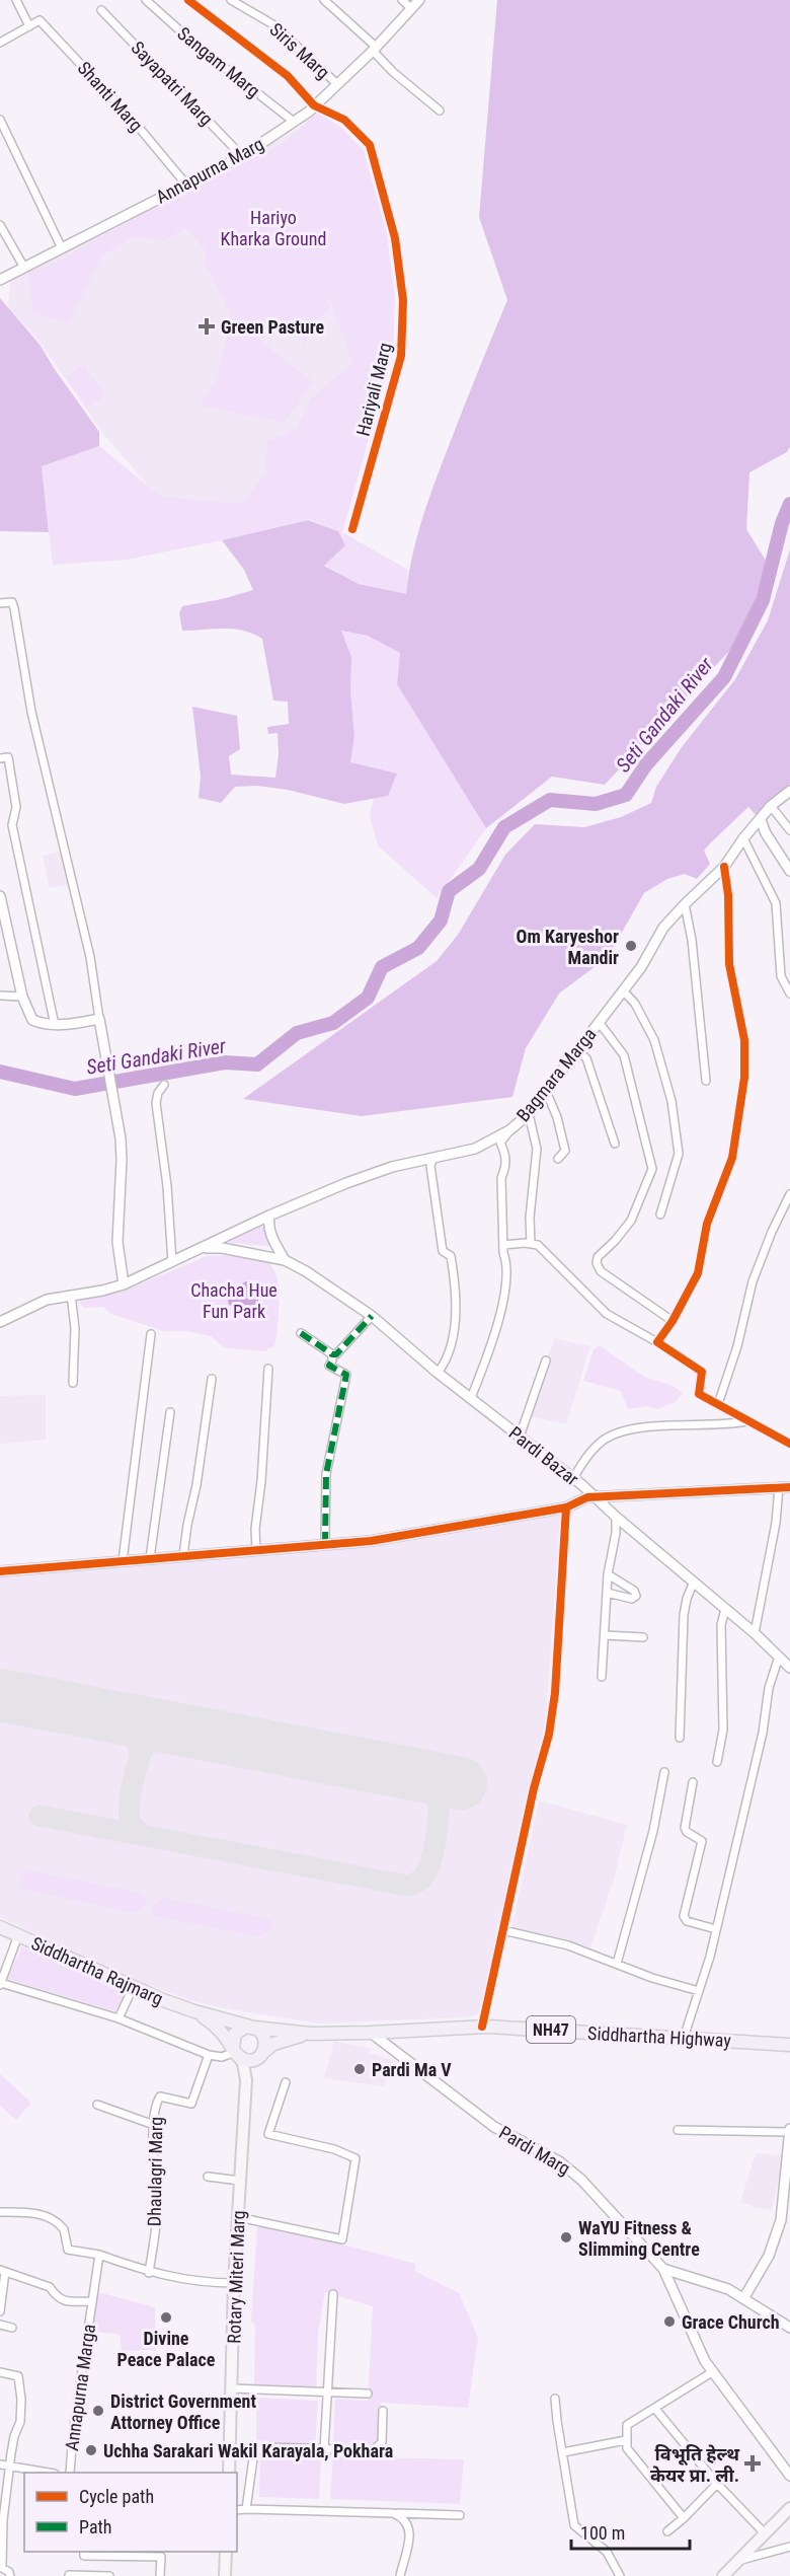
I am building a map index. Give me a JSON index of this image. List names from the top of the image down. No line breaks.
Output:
{"streets":{"highway":["Siddhartha Rajmarg","NH47","Siddhartha Highway"],"main road":["Annapurna Marg","Bagmara Marga","Pardi Bazar","Pardi Marg","Rotary Miteri Marg"],"street":["Siris Marg","Sangam Marg","Sayapatri Marg","Shanti Marg","Hariyali Marg","Dhaulagri Marg","Annapurna Marga"]},"crossings":[["Siris Marg","Annapurna Marg"],["Sangam Marg","Annapurna Marg"],["Sayapatri Marg","Annapurna Marg"],["Shanti Marg","Annapurna Marg"],["Annapurna Marg","Hariyali Marg"],["Bagmara Marga","Pardi Bazar"],["Siddhartha Rajmarg","NH47"],["NH47","Siddhartha Highway"],["Siddhartha Highway","Pardi Marg"]],"water":["Seti Gandaki River"],"parks":["Hariyo Kharka Ground","Chacha Hue Fun Park"],"places":{"health":["Green Pasture","विभूति हेल्थ केयर प्रा. ली."],"other":["Om Karyeshor Mandir","Pardi Ma V","WaYU Fitness & Slimming Centre","Divine Peace Palace","Grace Church","District Government Attorney Office","Uchha Sarakari Wakil Karayala, Pokhara"]},"legend":["Cycle path","Path"],"scale_bar":"100 m"}
